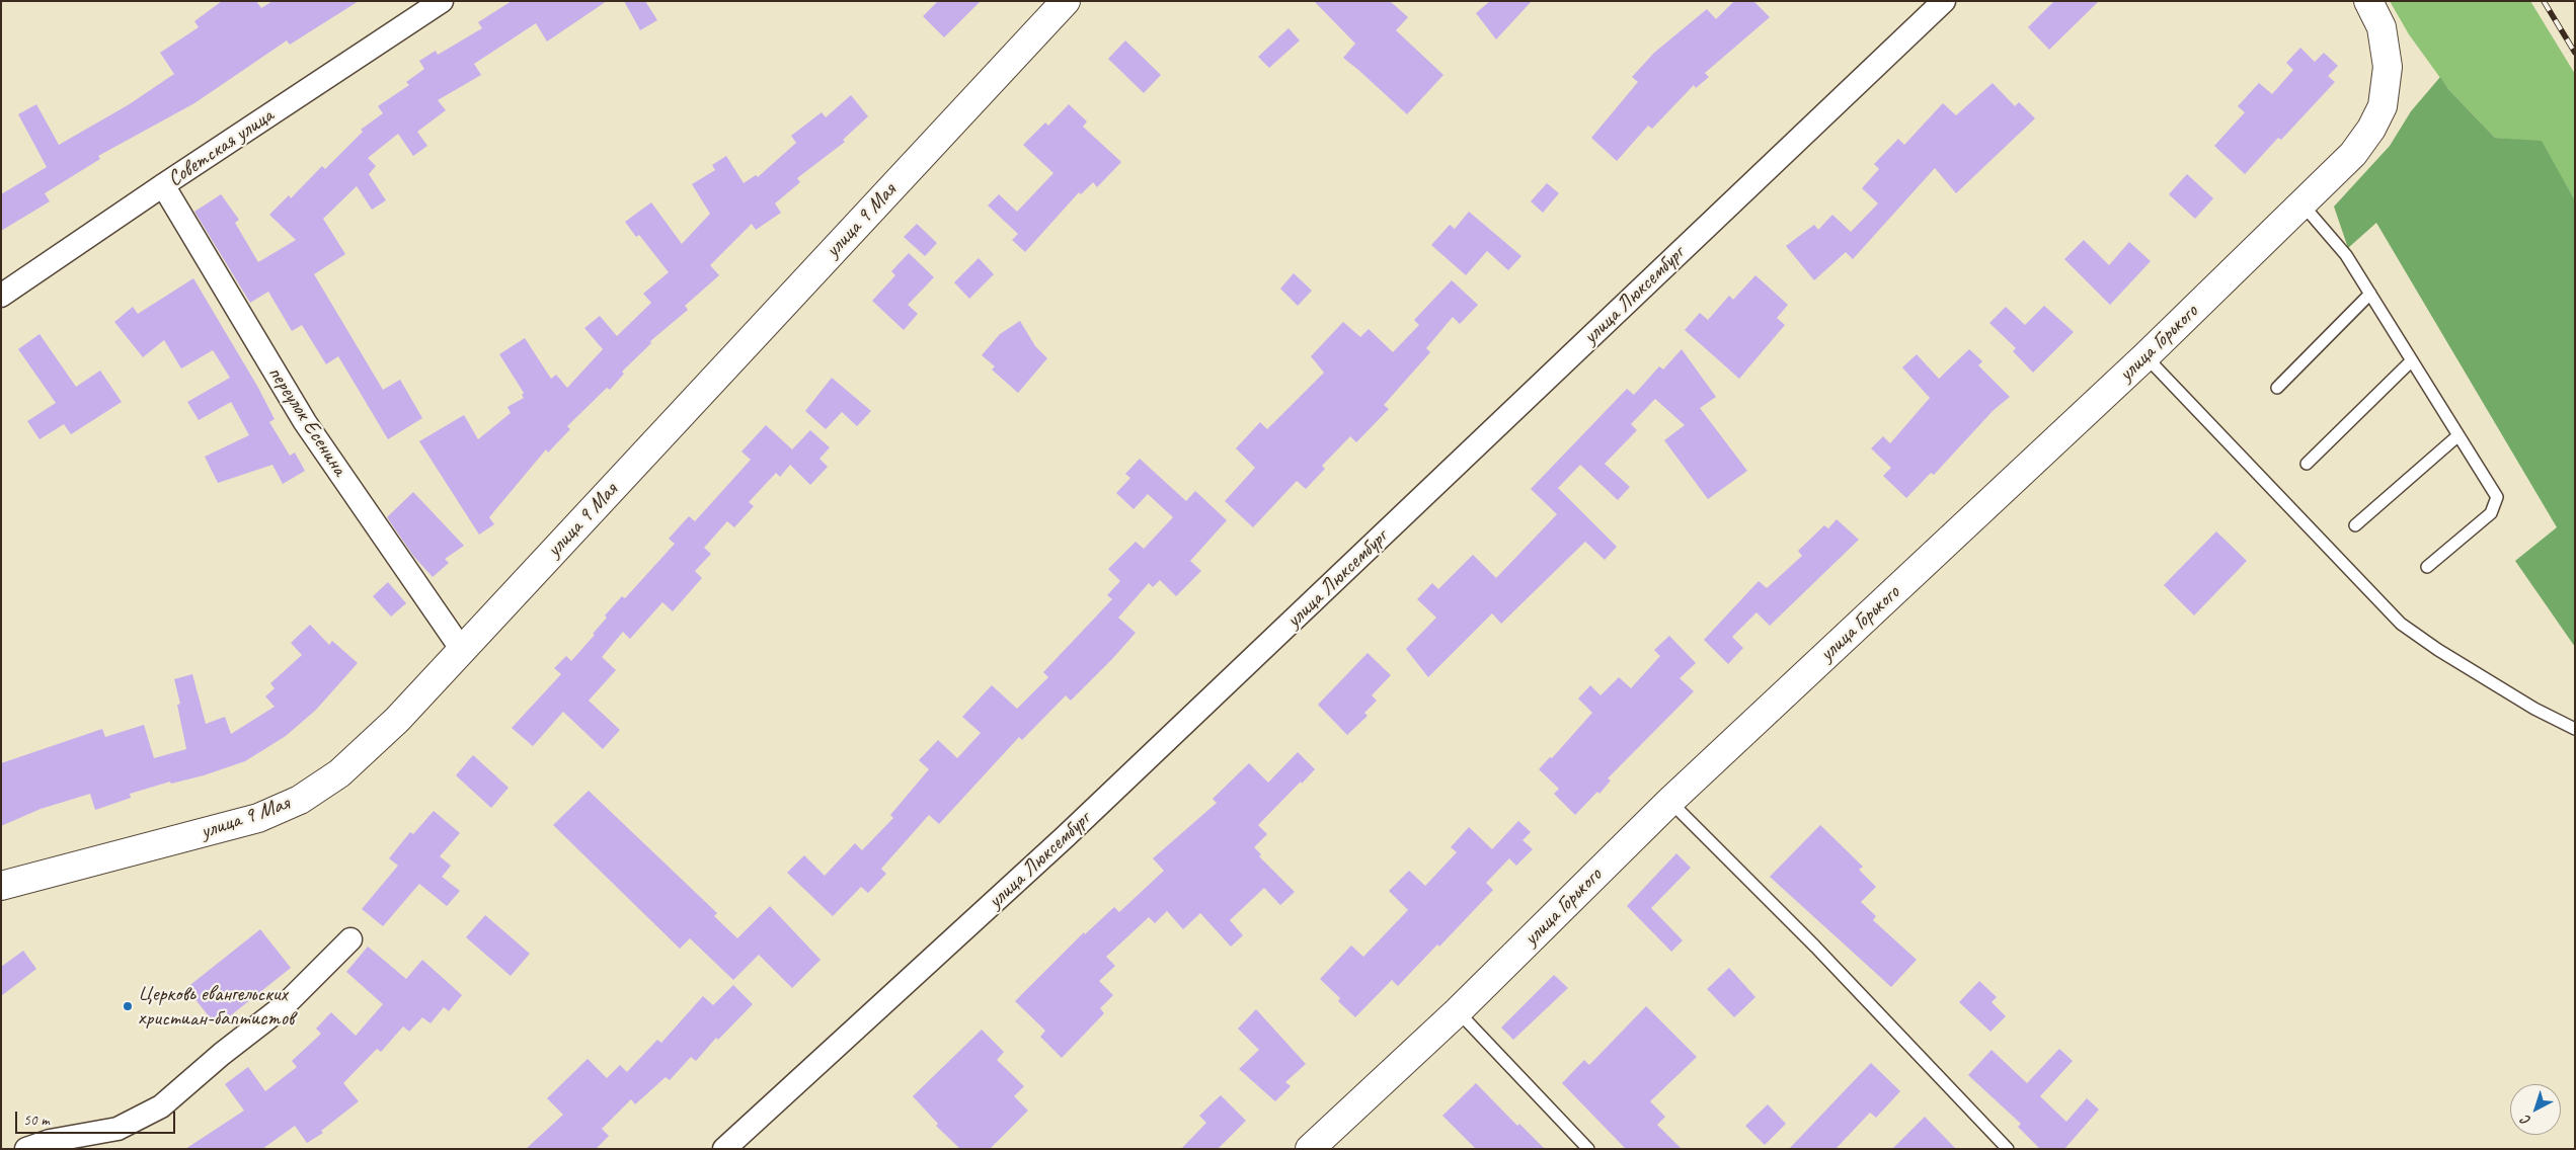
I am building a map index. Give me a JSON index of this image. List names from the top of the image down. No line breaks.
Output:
{"streets":{"street":["Советская улица","улица 9 Мая","улица Люксембург","улица Горького","переулок Есенина"]},"crossings":[["Советская улица","переулок Есенина"],["улица 9 Мая","переулок Есенина"]],"places":["Церковь евангельских христиан-баптистов"],"scale_bar":"50 m","north":"bottom left"}
